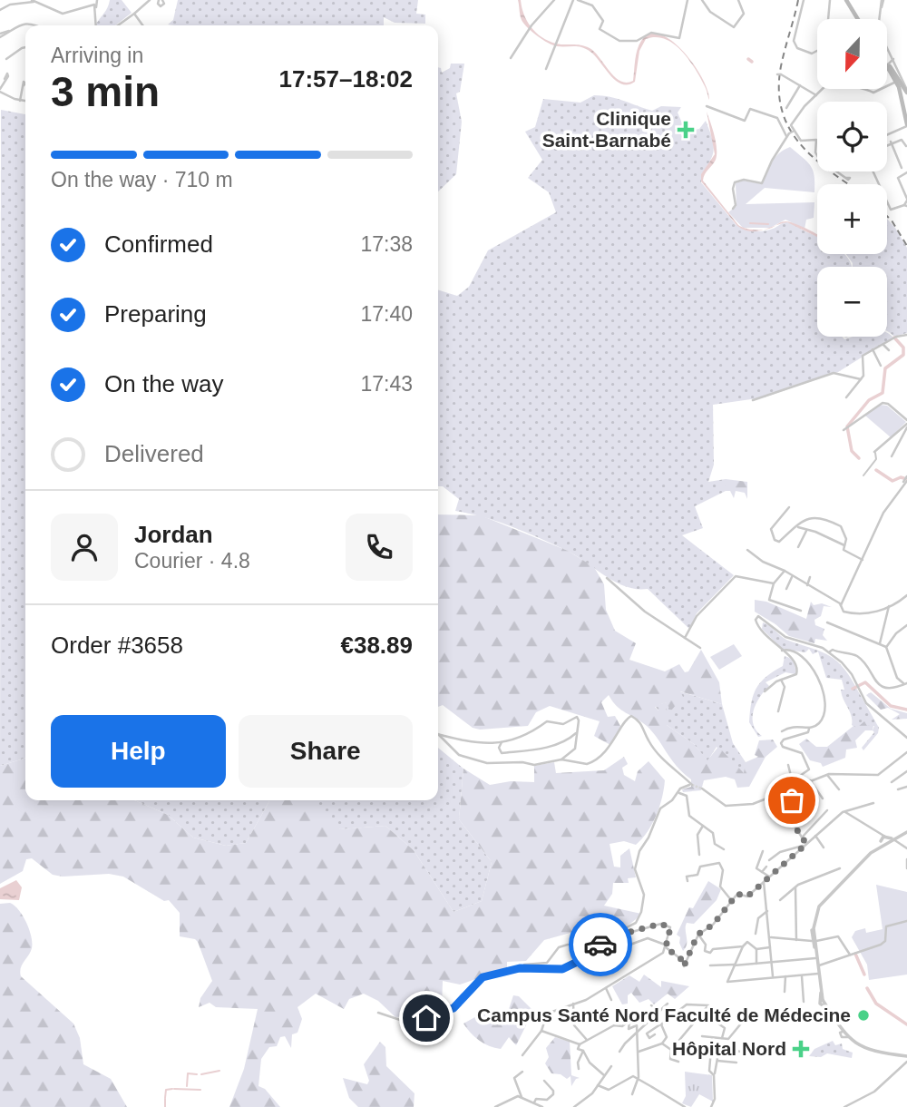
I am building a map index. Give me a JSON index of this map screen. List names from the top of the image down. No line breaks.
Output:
{"places":{"health":["Clinique Saint-Barnabé","Hôpital Nord"],"other":["Campus Santé Nord Faculté de Médecine"]},"north":"bottom","page":{"map_buttons":["+","−"],"heading":["3 min","Arriving in","17:57–18:02"],"panel":["Jordan","Courier · 4.8","Order #3658","€38.89"],"bar":"On the way · 710 m","list":[["Confirmed","17:38"],["Preparing","17:40"],["On the way","17:43"],"Delivered"],"buttons":["Help","Share"]}}
